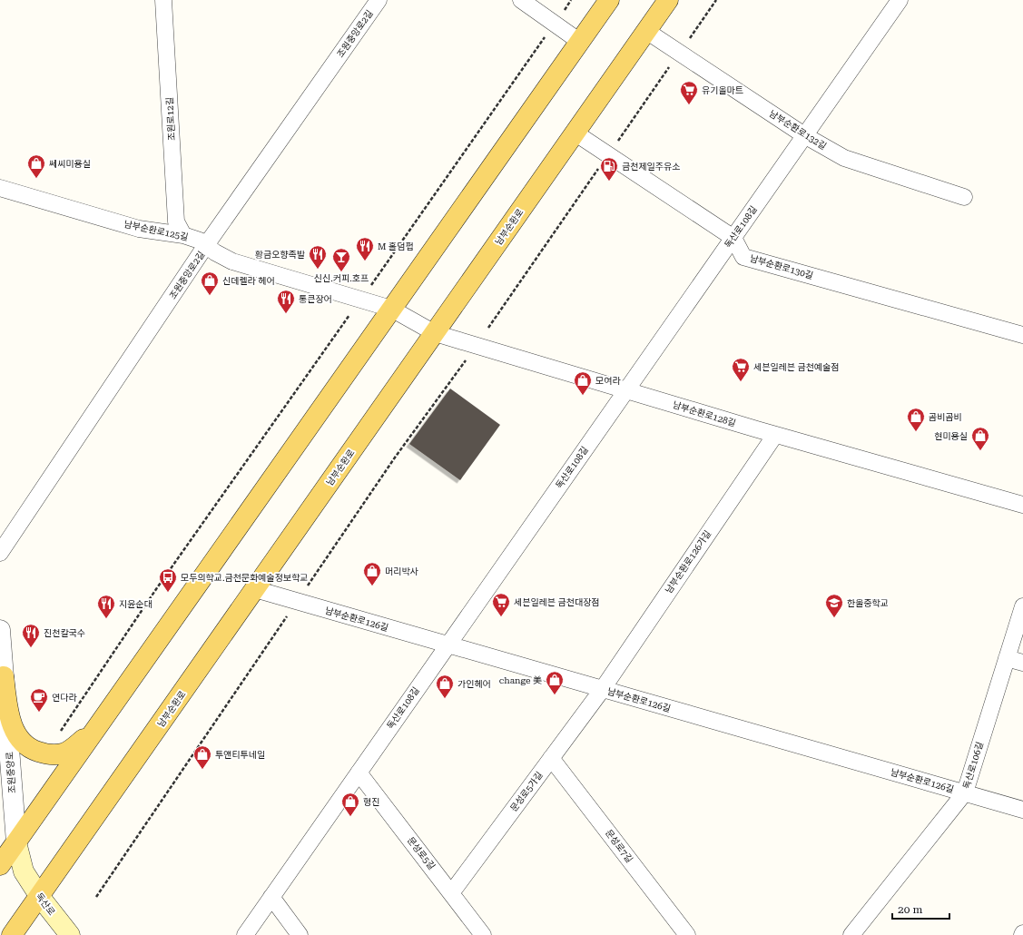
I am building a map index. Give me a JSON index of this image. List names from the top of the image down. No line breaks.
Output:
{"streets":{"main road":["남부순환로","조원중앙로","독산로"],"street":["조원중앙로2길","조원로12길","남부순환로132길","독산로108길","남부순환로125길","남부순환로130길","남부순환로128길","남부순환로126가길","남부순환로126길","독산로106길","문성로5가길","문성로7길","문성로5길"]},"crossings":[["조원중앙로2길","남부순환로125길"],["조원로12길","남부순환로125길"],["남부순환로132길","남부순환로"],["남부순환로132길","독산로108길"],["남부순환로","남부순환로130길"],["남부순환로","남부순환로128길"],["남부순환로","남부순환로126길"],["남부순환로","독산로"],["독산로108길","남부순환로130길"],["독산로108길","남부순환로128길"],["독산로108길","남부순환로126길"],["독산로108길","문성로5길"],["남부순환로125길","남부순환로128길"],["남부순환로128길","남부순환로126가길"],["남부순환로126가길","남부순환로126길"],["남부순환로126가길","문성로5가길"],["남부순환로126길","독산로106길"],["남부순환로126길","문성로5가길"],["조원중앙로","독산로"],["문성로5가길","문성로7길"],["문성로5가길","문성로5길"]],"places":{"supermarket":["유기올마트","세븐일레븐 금천예술점","세븐일레븐 금천대장점"],"shop":["쎄씨미용실","신데렐라 헤어","모여라","곰비곰비","현미용실","머리박사","change 美","가인헤어","투앤티투네일","형진"],"fuel station":["금천제일주유소"],"restaurant":["M 홀덤펍","황금오향족발","통큰장어","지윤순대","진천칼국수"],"bar":["신신.커피.호프"],"bus stop":["모두의학교.금천문화예술정보학교"],"school or university":["한울중학교"],"cafe":["연다라"]},"scale_bar":"20 m"}
